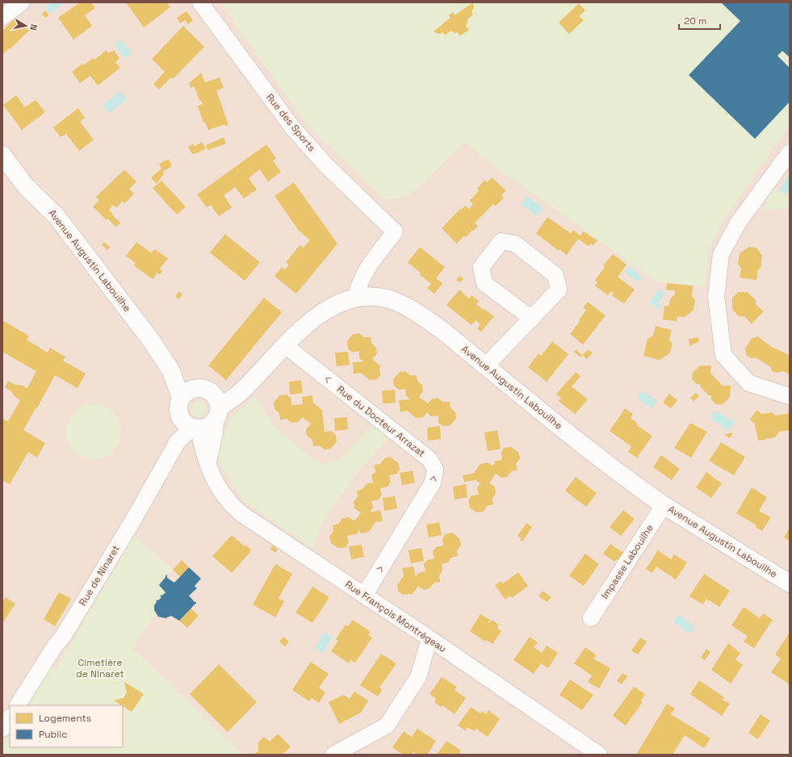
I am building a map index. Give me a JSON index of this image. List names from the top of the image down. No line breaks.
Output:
{"streets":{"street":["Rue des Sports","Avenue Augustin Labouilhe","Rue du Docteur Arrazat","Impasse Labouilhe","Rue de Ninaret","Rue François Montrégeau"]},"crossings":[["Rue des Sports","Avenue Augustin Labouilhe"],["Avenue Augustin Labouilhe","Rue du Docteur Arrazat"],["Avenue Augustin Labouilhe","Impasse Labouilhe"],["Avenue Augustin Labouilhe","Rue de Ninaret"],["Avenue Augustin Labouilhe","Rue François Montrégeau"],["Rue du Docteur Arrazat","Rue François Montrégeau"],["Rue de Ninaret","Rue François Montrégeau"]],"parks":["Cimetière de Ninaret"],"legend":["Logements","Public"],"scale_bar":"20 m","north":"right"}
